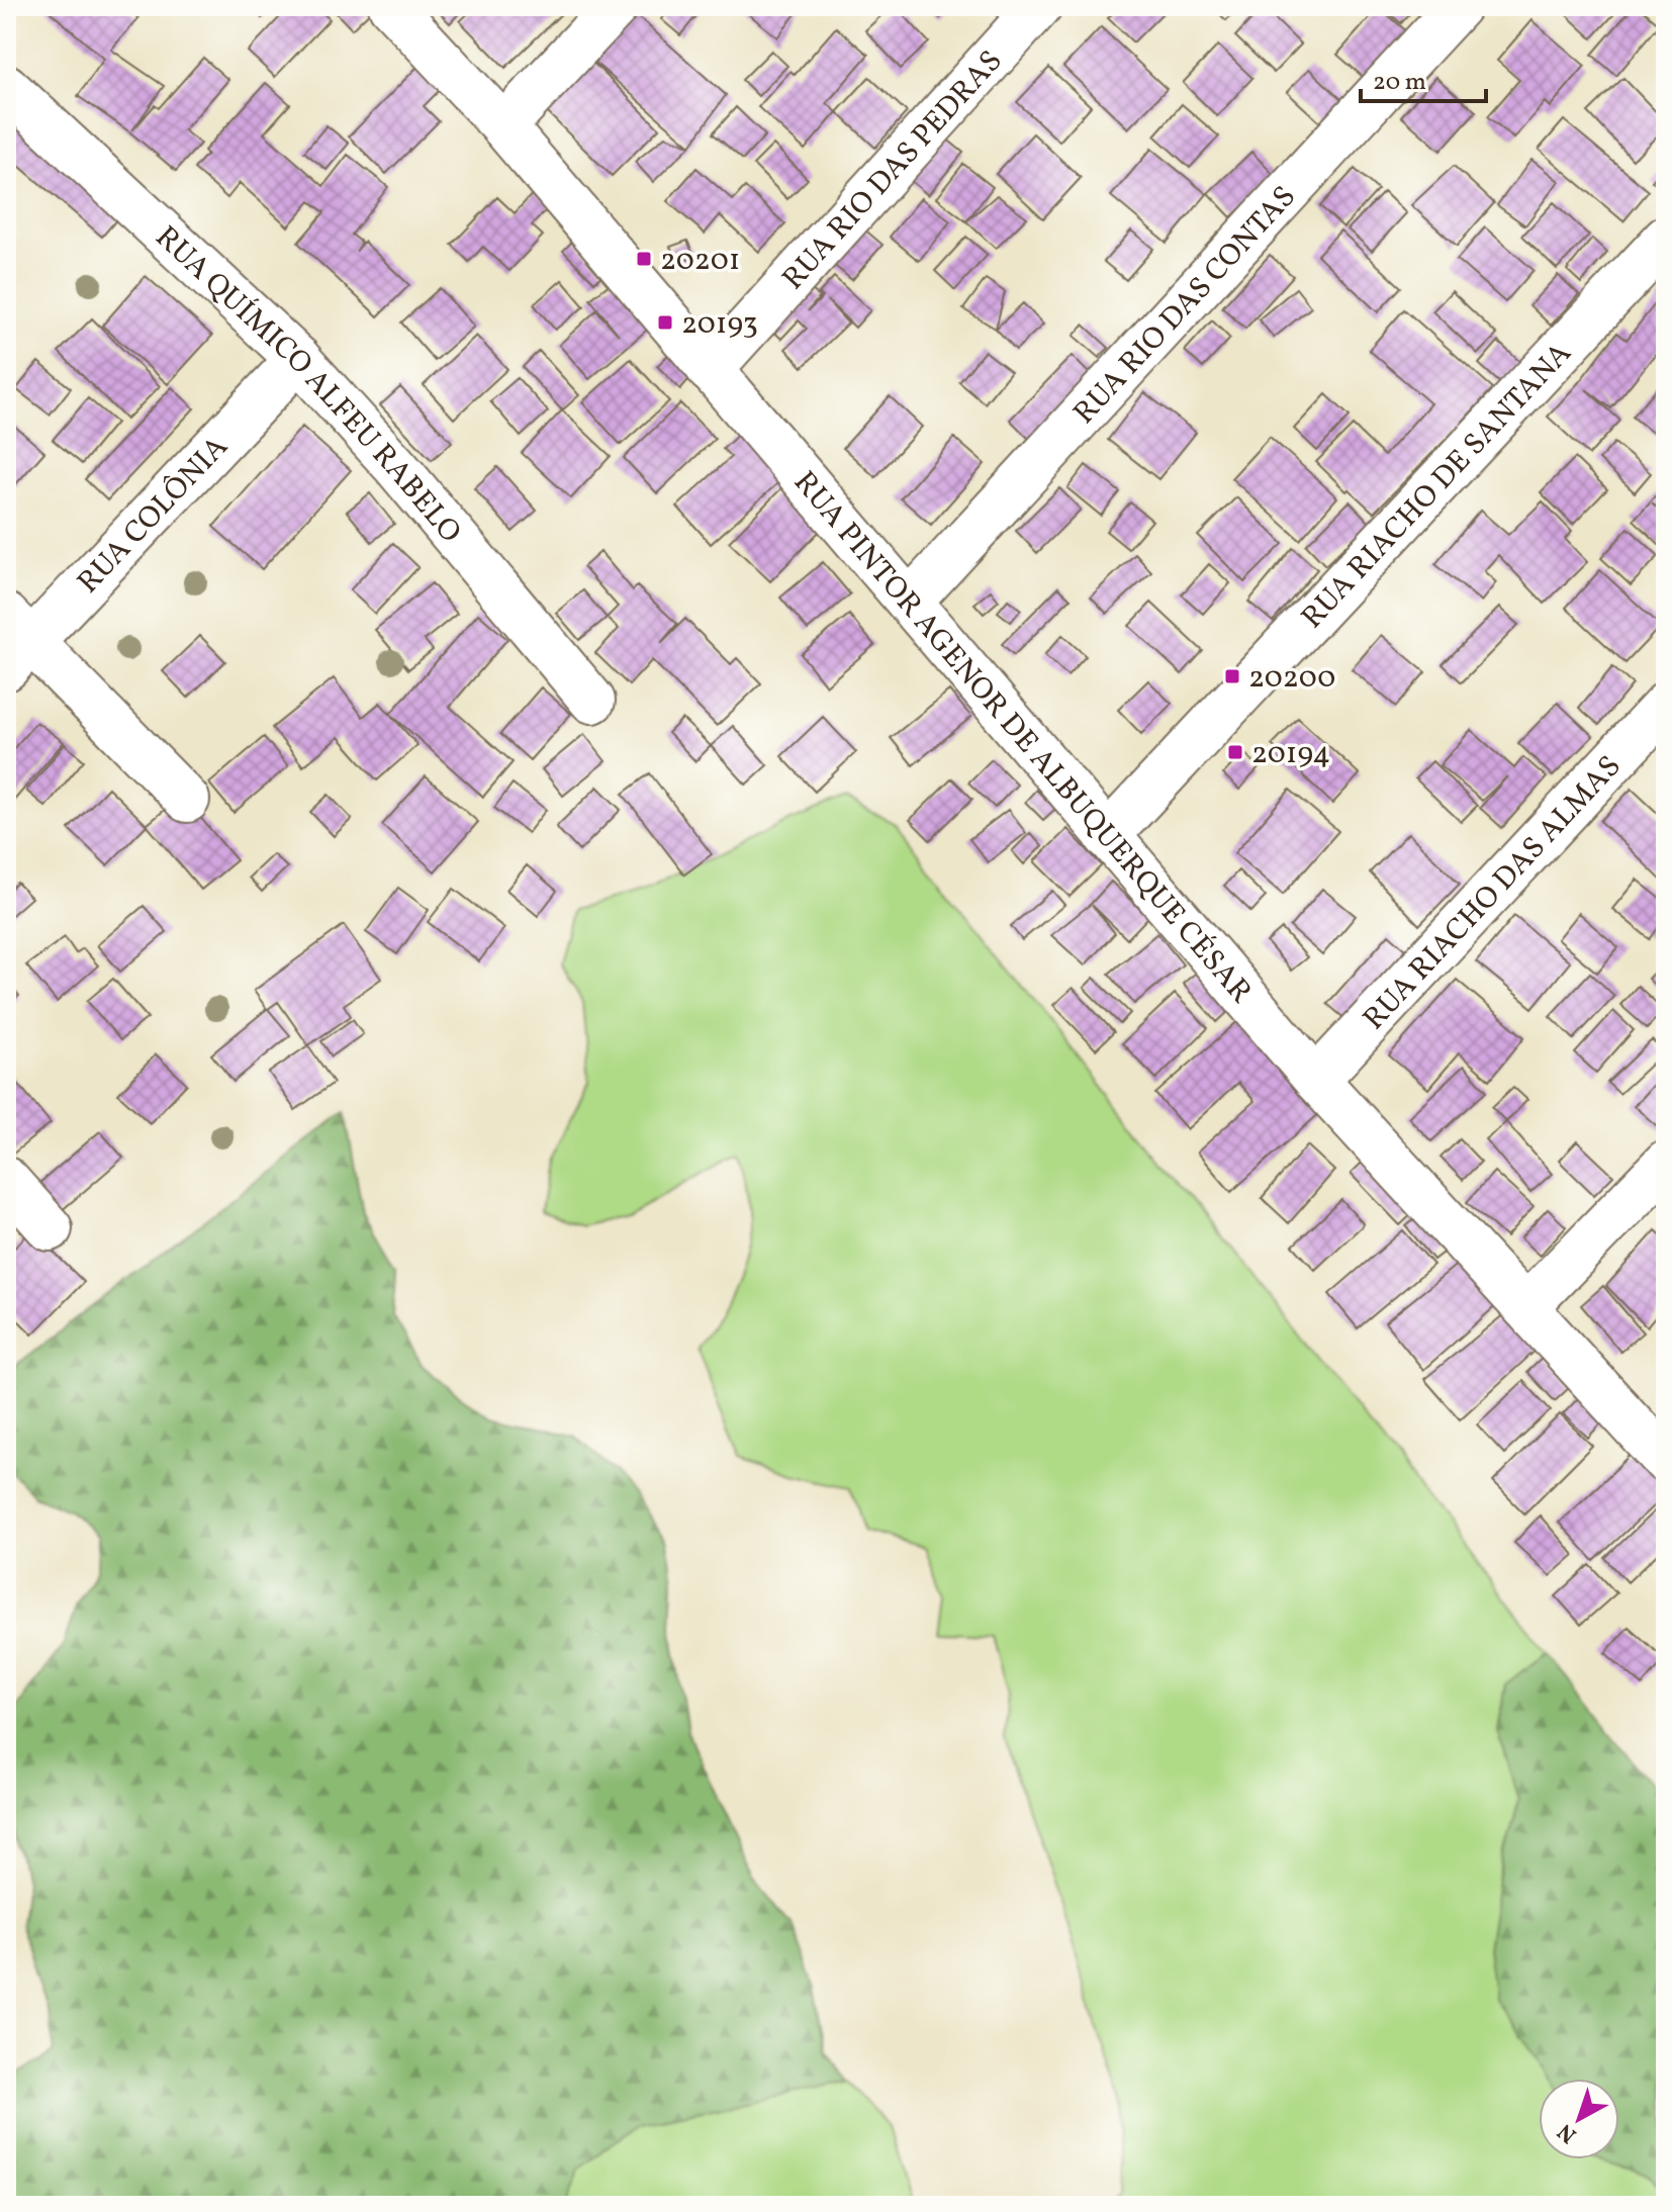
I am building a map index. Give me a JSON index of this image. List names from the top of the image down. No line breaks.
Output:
{"streets":{"street":["RUA RIO DAS PEDRAS","RUA RIO DAS CONTAS","RUA QUÍMICO ALFEU RABELO","RUA RIACHO DE SANTANA","RUA COLÔNIA","RUA PINTOR AGENOR DE ALBUQUERQUE CÉSAR","RUA RIACHO DAS ALMAS"]},"crossings":[["RUA RIO DAS PEDRAS","RUA PINTOR AGENOR DE ALBUQUERQUE CÉSAR"],["RUA RIO DAS CONTAS","RUA PINTOR AGENOR DE ALBUQUERQUE CÉSAR"],["RUA QUÍMICO ALFEU RABELO","RUA COLÔNIA"],["RUA RIACHO DE SANTANA","RUA PINTOR AGENOR DE ALBUQUERQUE CÉSAR"],["RUA PINTOR AGENOR DE ALBUQUERQUE CÉSAR","RUA RIACHO DAS ALMAS"]],"places":{"transit":["20201","20193","20200","20194"]},"scale_bar":"20 m","north":"bottom left"}
